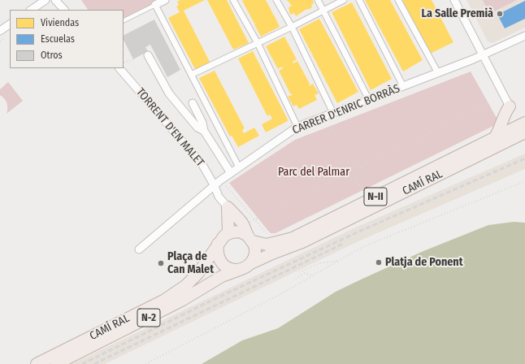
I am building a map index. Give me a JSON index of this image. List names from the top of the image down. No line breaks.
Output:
{"streets":{"main road":["CAMÍ RAL","N-II","N-2"],"street":["CARRER D'ENRIC BORRÀS","TORRENT D'EN MALET"]},"crossings":[["CARRER D'ENRIC BORRÀS","TORRENT D'EN MALET"],["CAMÍ RAL","N-II"]],"parks":["Parc del Palmar"],"places":["La Salle Premià","Platja de Ponent","Plaça de Can Malet"],"legend":["Viviendas","Escuelas","Otros"]}
